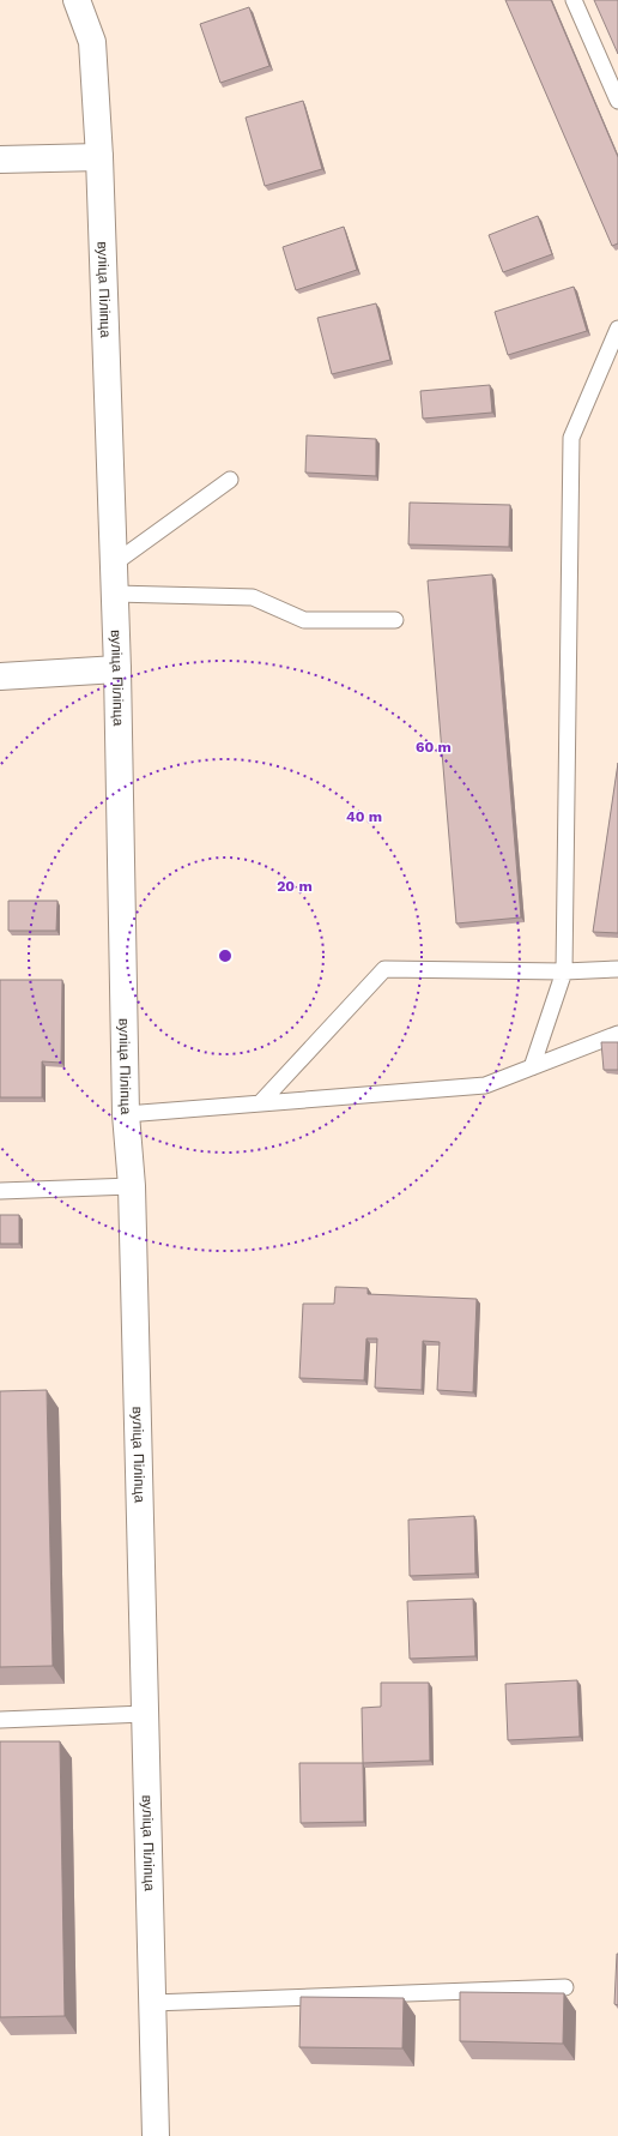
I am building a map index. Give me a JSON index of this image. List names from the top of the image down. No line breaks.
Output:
{"streets":{"street":["вуліца Піліпца"]},"rings":["60 m","40 m","20 m"]}
